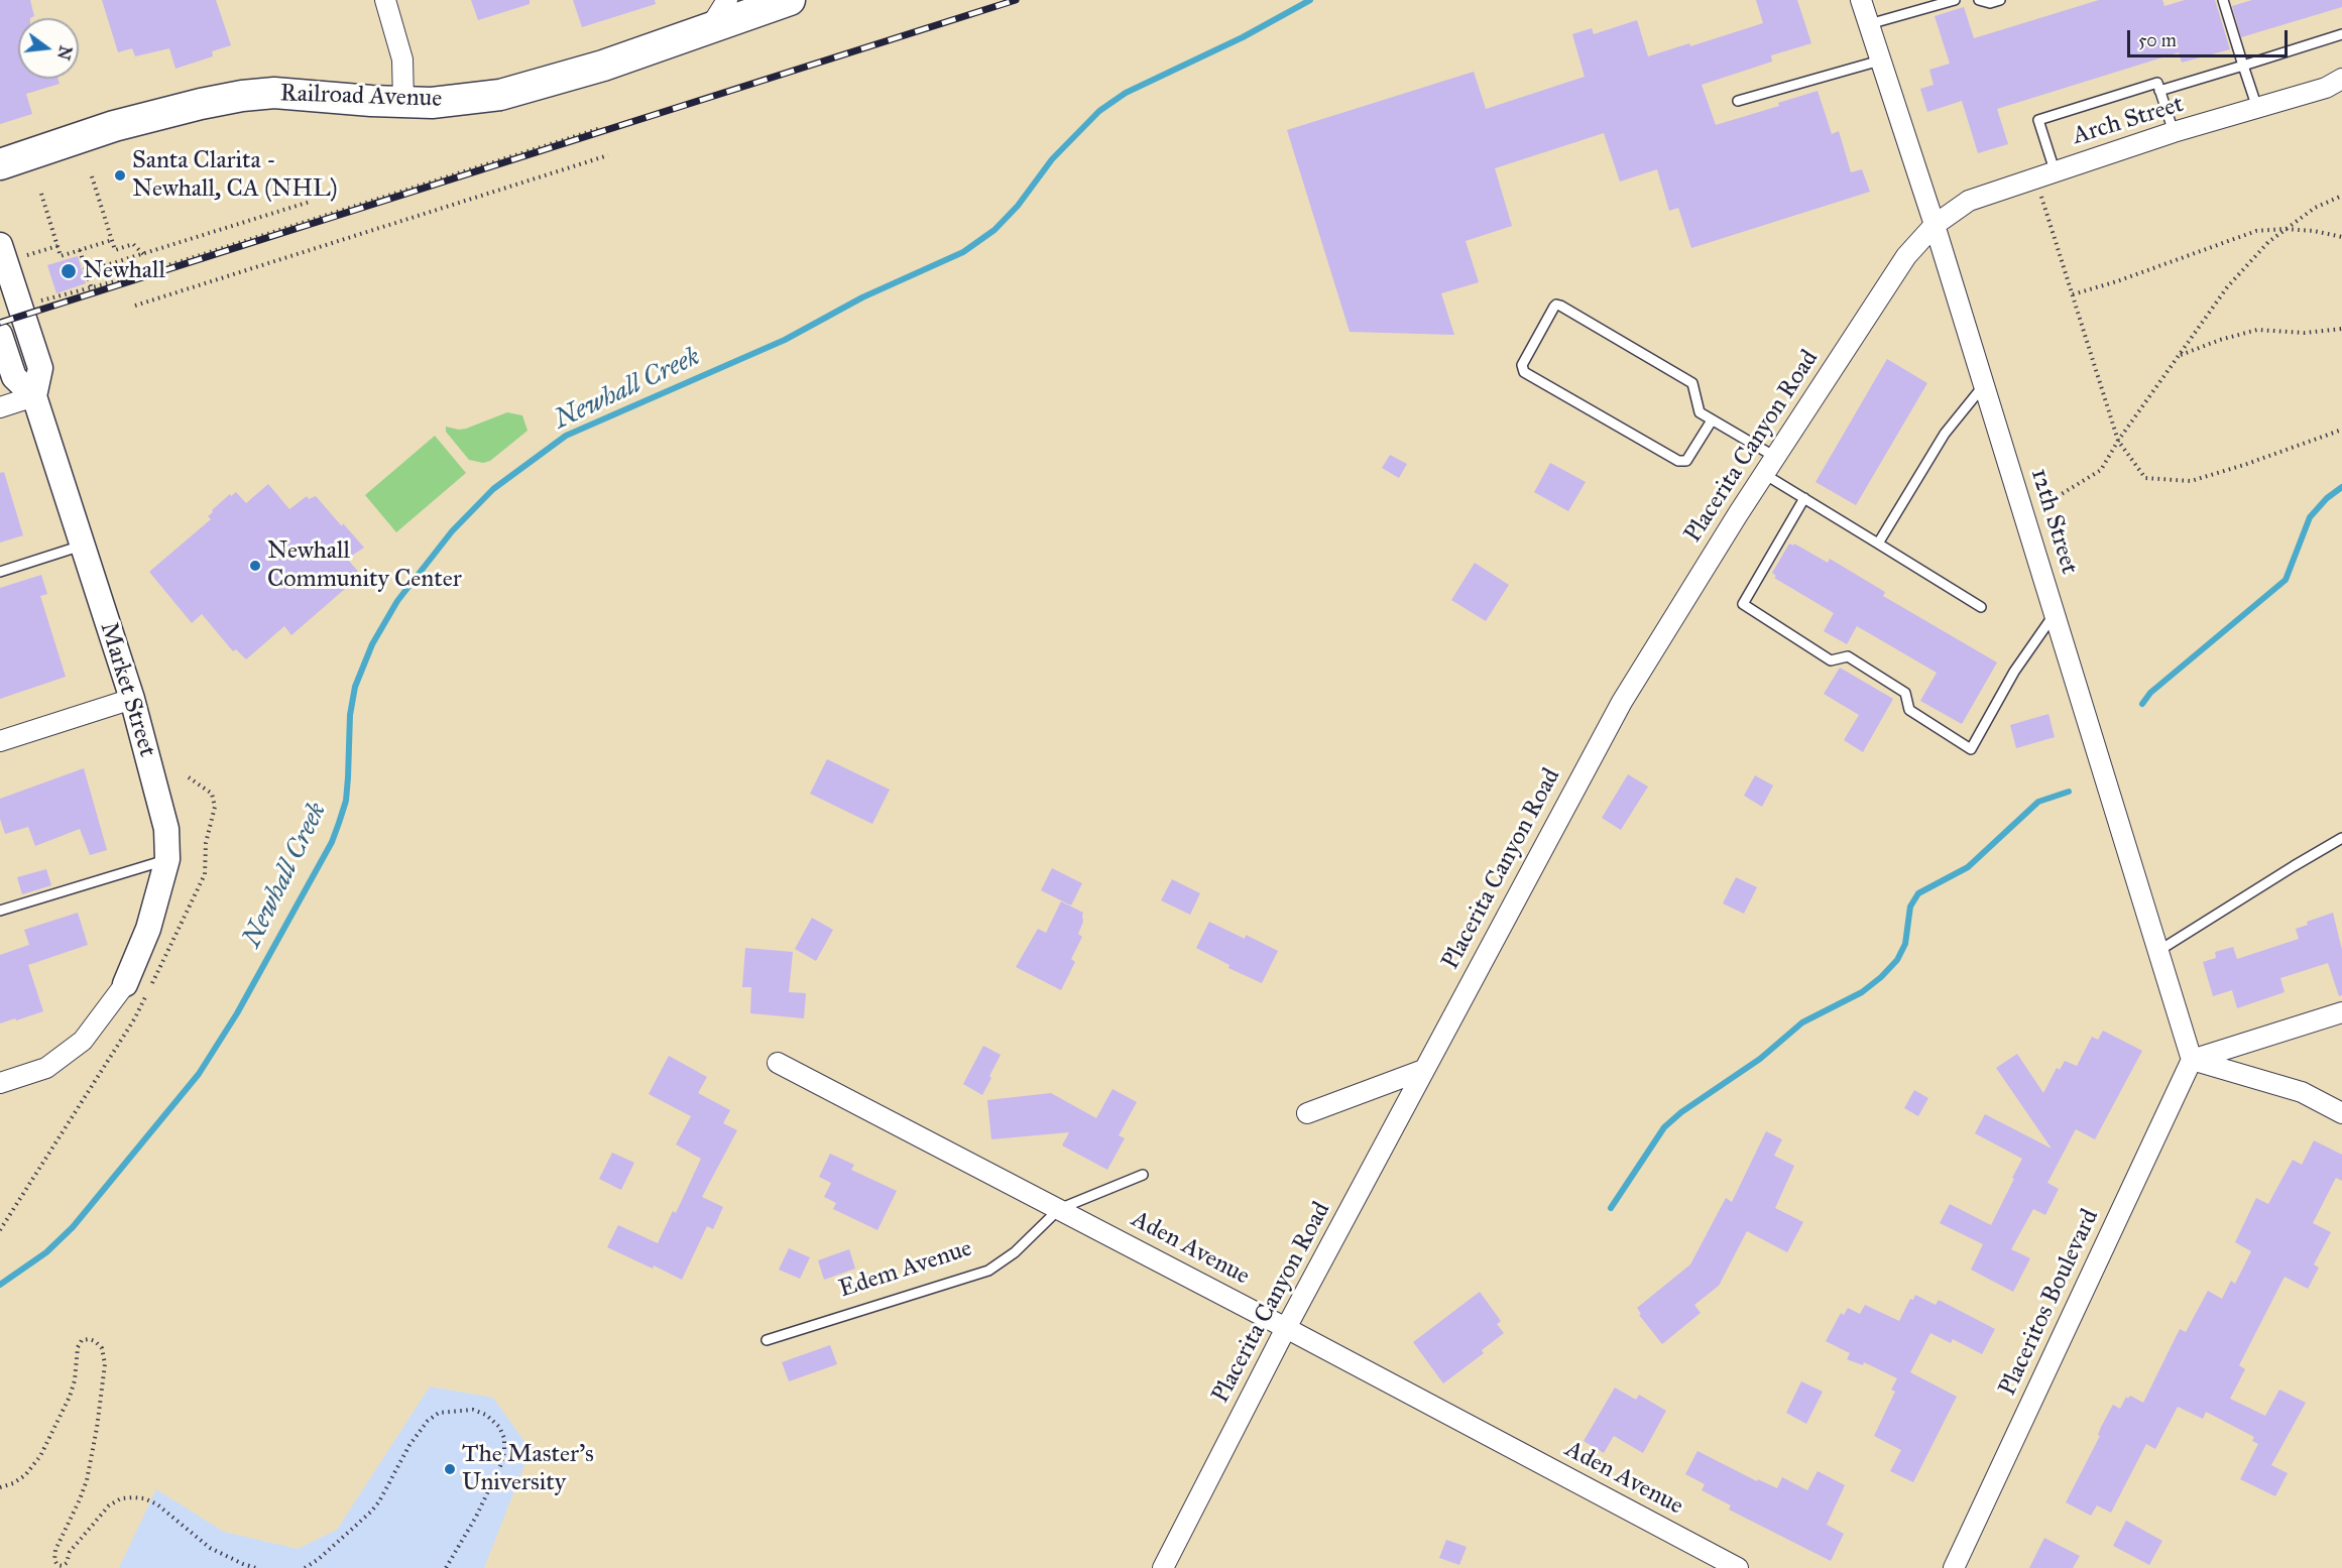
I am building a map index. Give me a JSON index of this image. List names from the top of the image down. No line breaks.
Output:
{"streets":{"main road":["Railroad Avenue"],"street":["Arch Street","Placerita Canyon Road","12th Street","Market Street","Aden Avenue","Placeritos Boulevard"],"lane":["Edem Avenue"]},"crossings":[["Arch Street","Placerita Canyon Road"],["Arch Street","12th Street"],["Placerita Canyon Road","12th Street"],["Placerita Canyon Road","Aden Avenue"],["12th Street","Placeritos Boulevard"],["Aden Avenue","Edem Avenue"]],"water":["Newhall Creek"],"places":["Santa Clarita - Newhall, CA (NHL)","Newhall","Newhall Community Center","The Master's University"],"scale_bar":"50 m","north":"right"}
